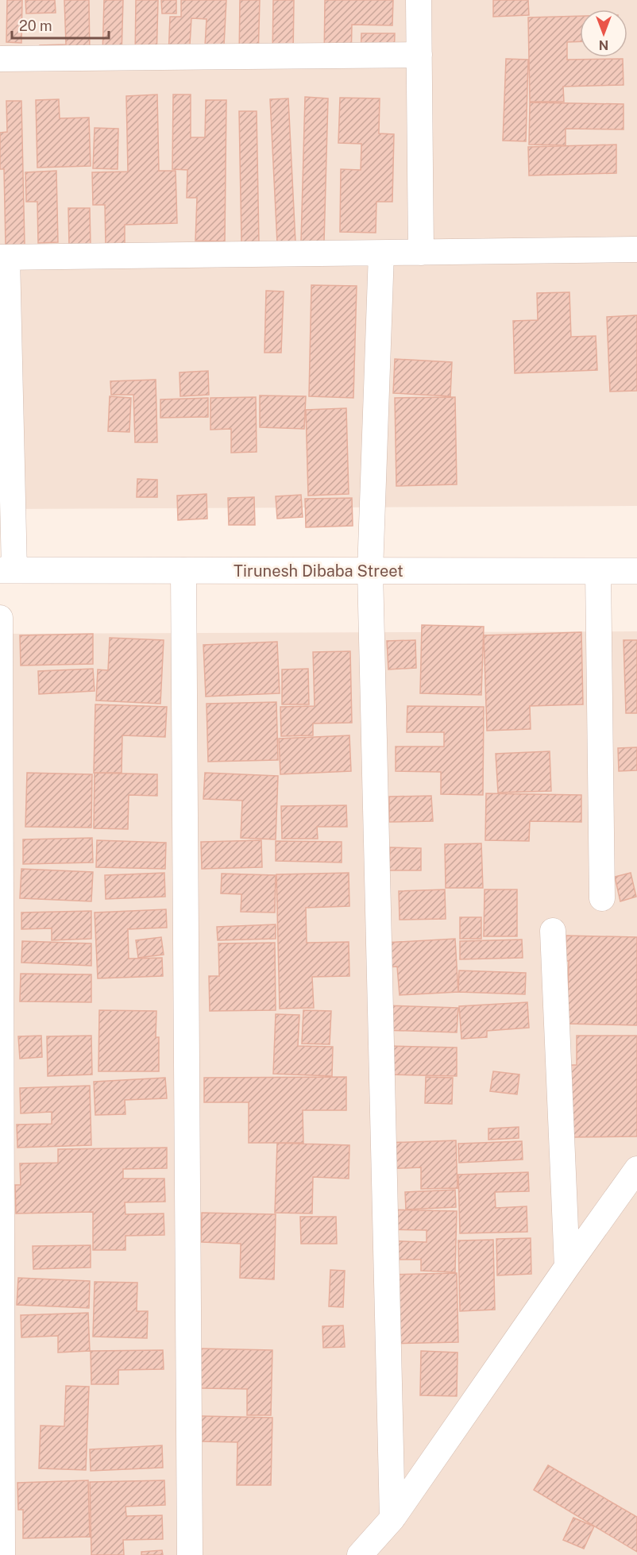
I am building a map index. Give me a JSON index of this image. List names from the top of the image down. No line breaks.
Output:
{"streets":{"main road":["Tirunesh Dibaba Street"]},"scale_bar":"20 m","north":"bottom"}
